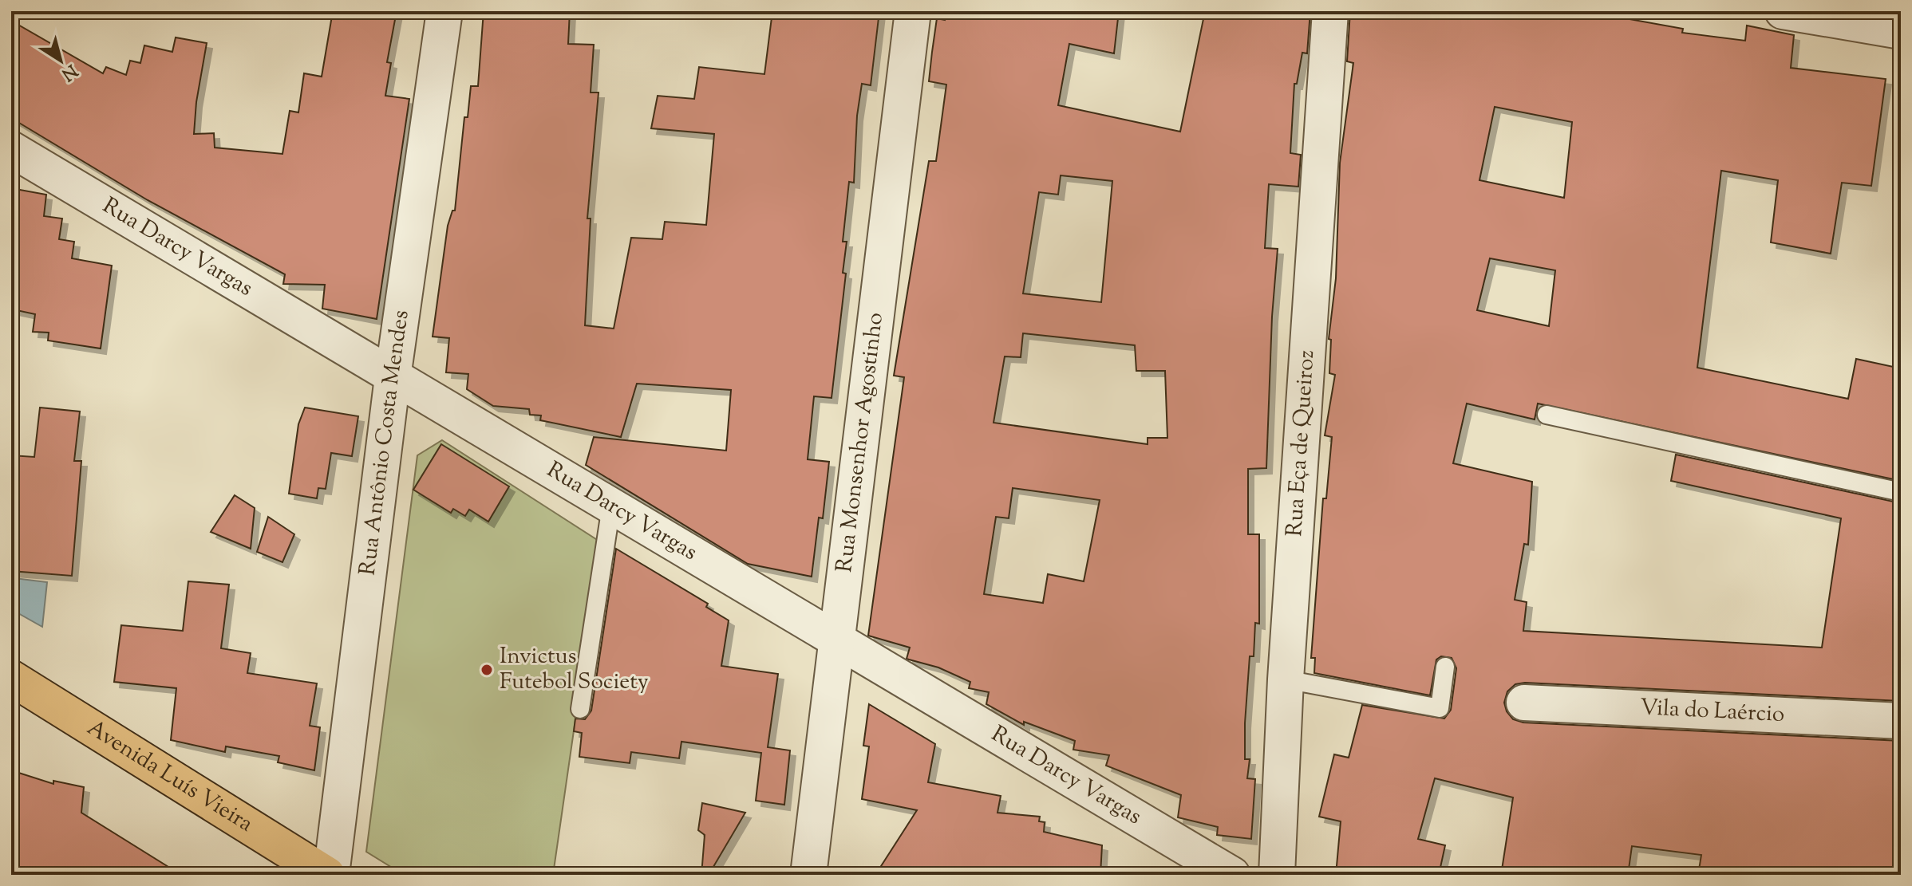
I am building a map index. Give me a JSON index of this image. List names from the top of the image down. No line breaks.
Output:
{"streets":{"main road":["Avenida Luís Vieira"],"street":["Rua Darcy Vargas","Rua Antônio Costa Mendes","Rua Monsenhor Agostinho","Rua Eça de Queiroz","Vila do Laércio"]},"crossings":[["Rua Darcy Vargas","Rua Antônio Costa Mendes"],["Rua Darcy Vargas","Rua Monsenhor Agostinho"],["Rua Antônio Costa Mendes","Avenida Luís Vieira"]],"places":["Invictus Futebol Society"],"north":"bottom right"}
